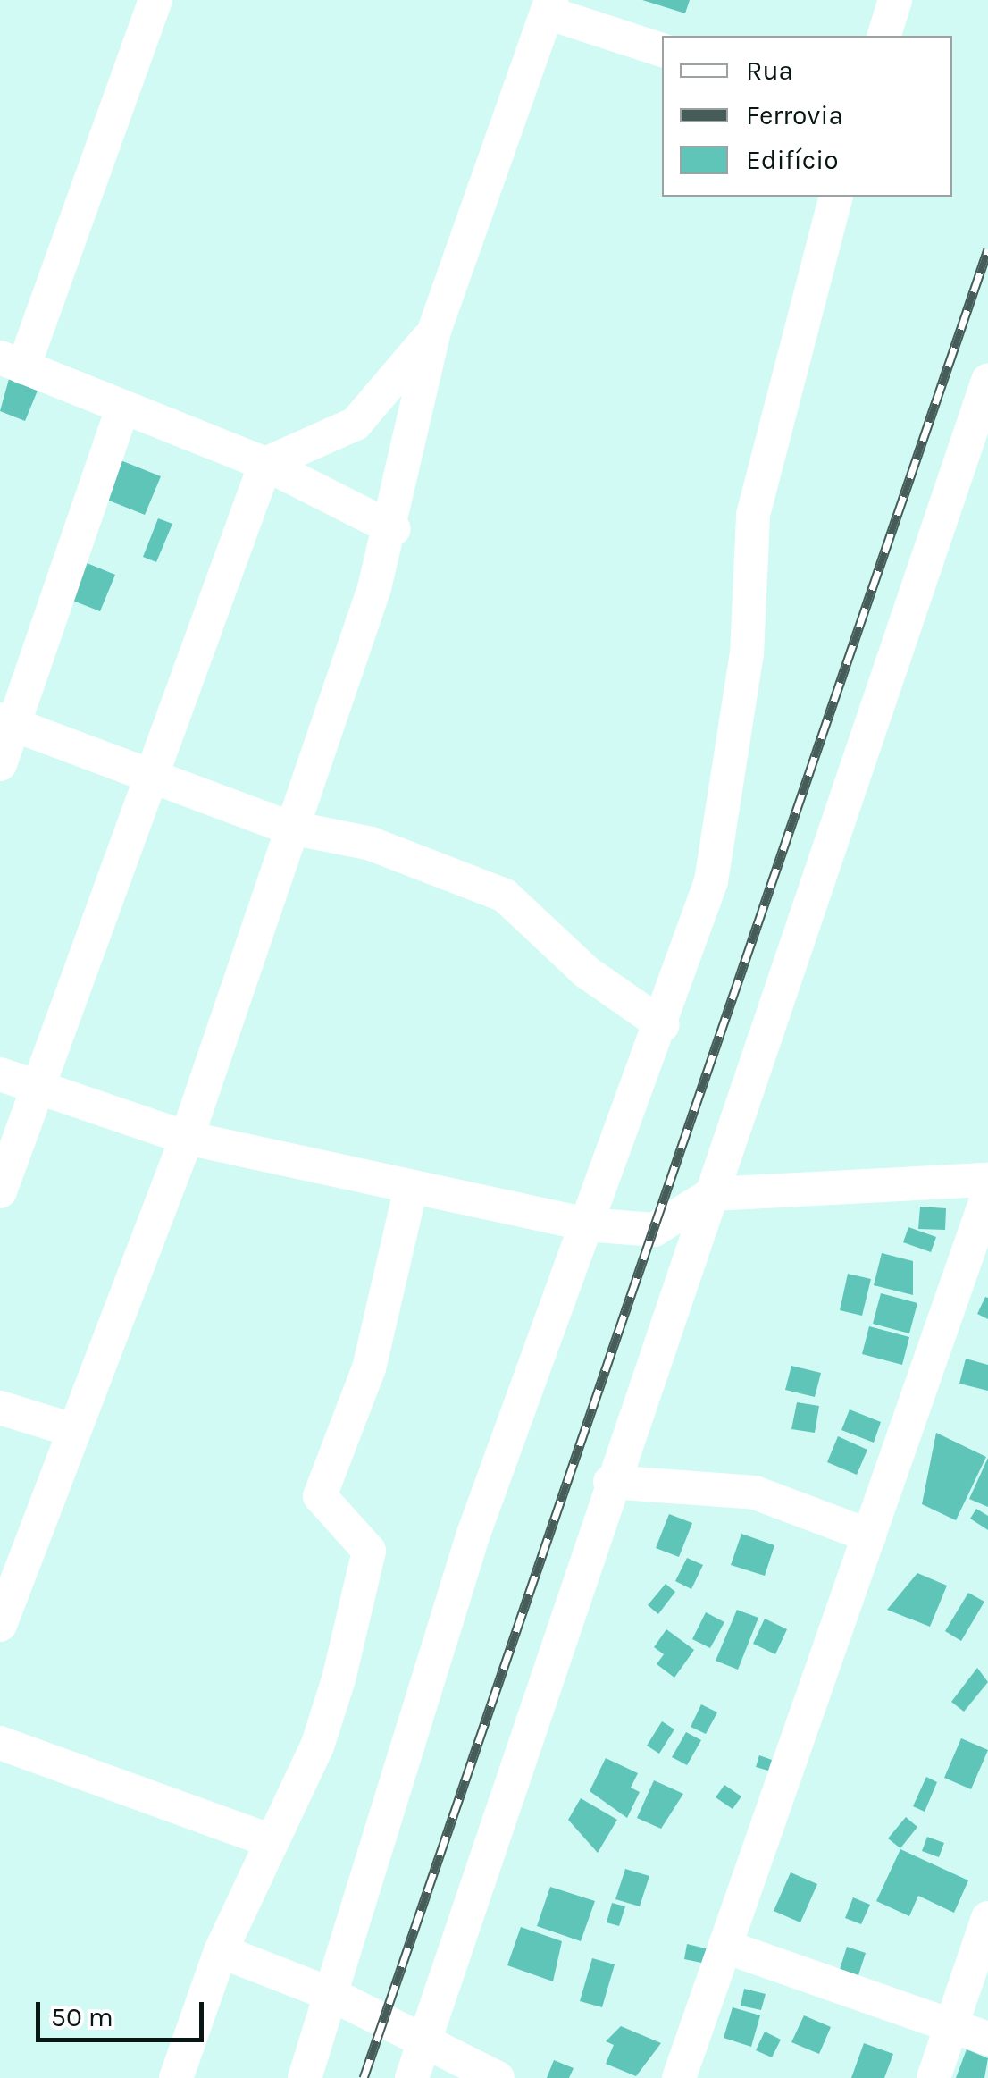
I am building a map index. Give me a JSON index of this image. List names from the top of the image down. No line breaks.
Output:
{"legend":["Rua","Ferrovia","Edifício"],"scale_bar":"50 m"}
